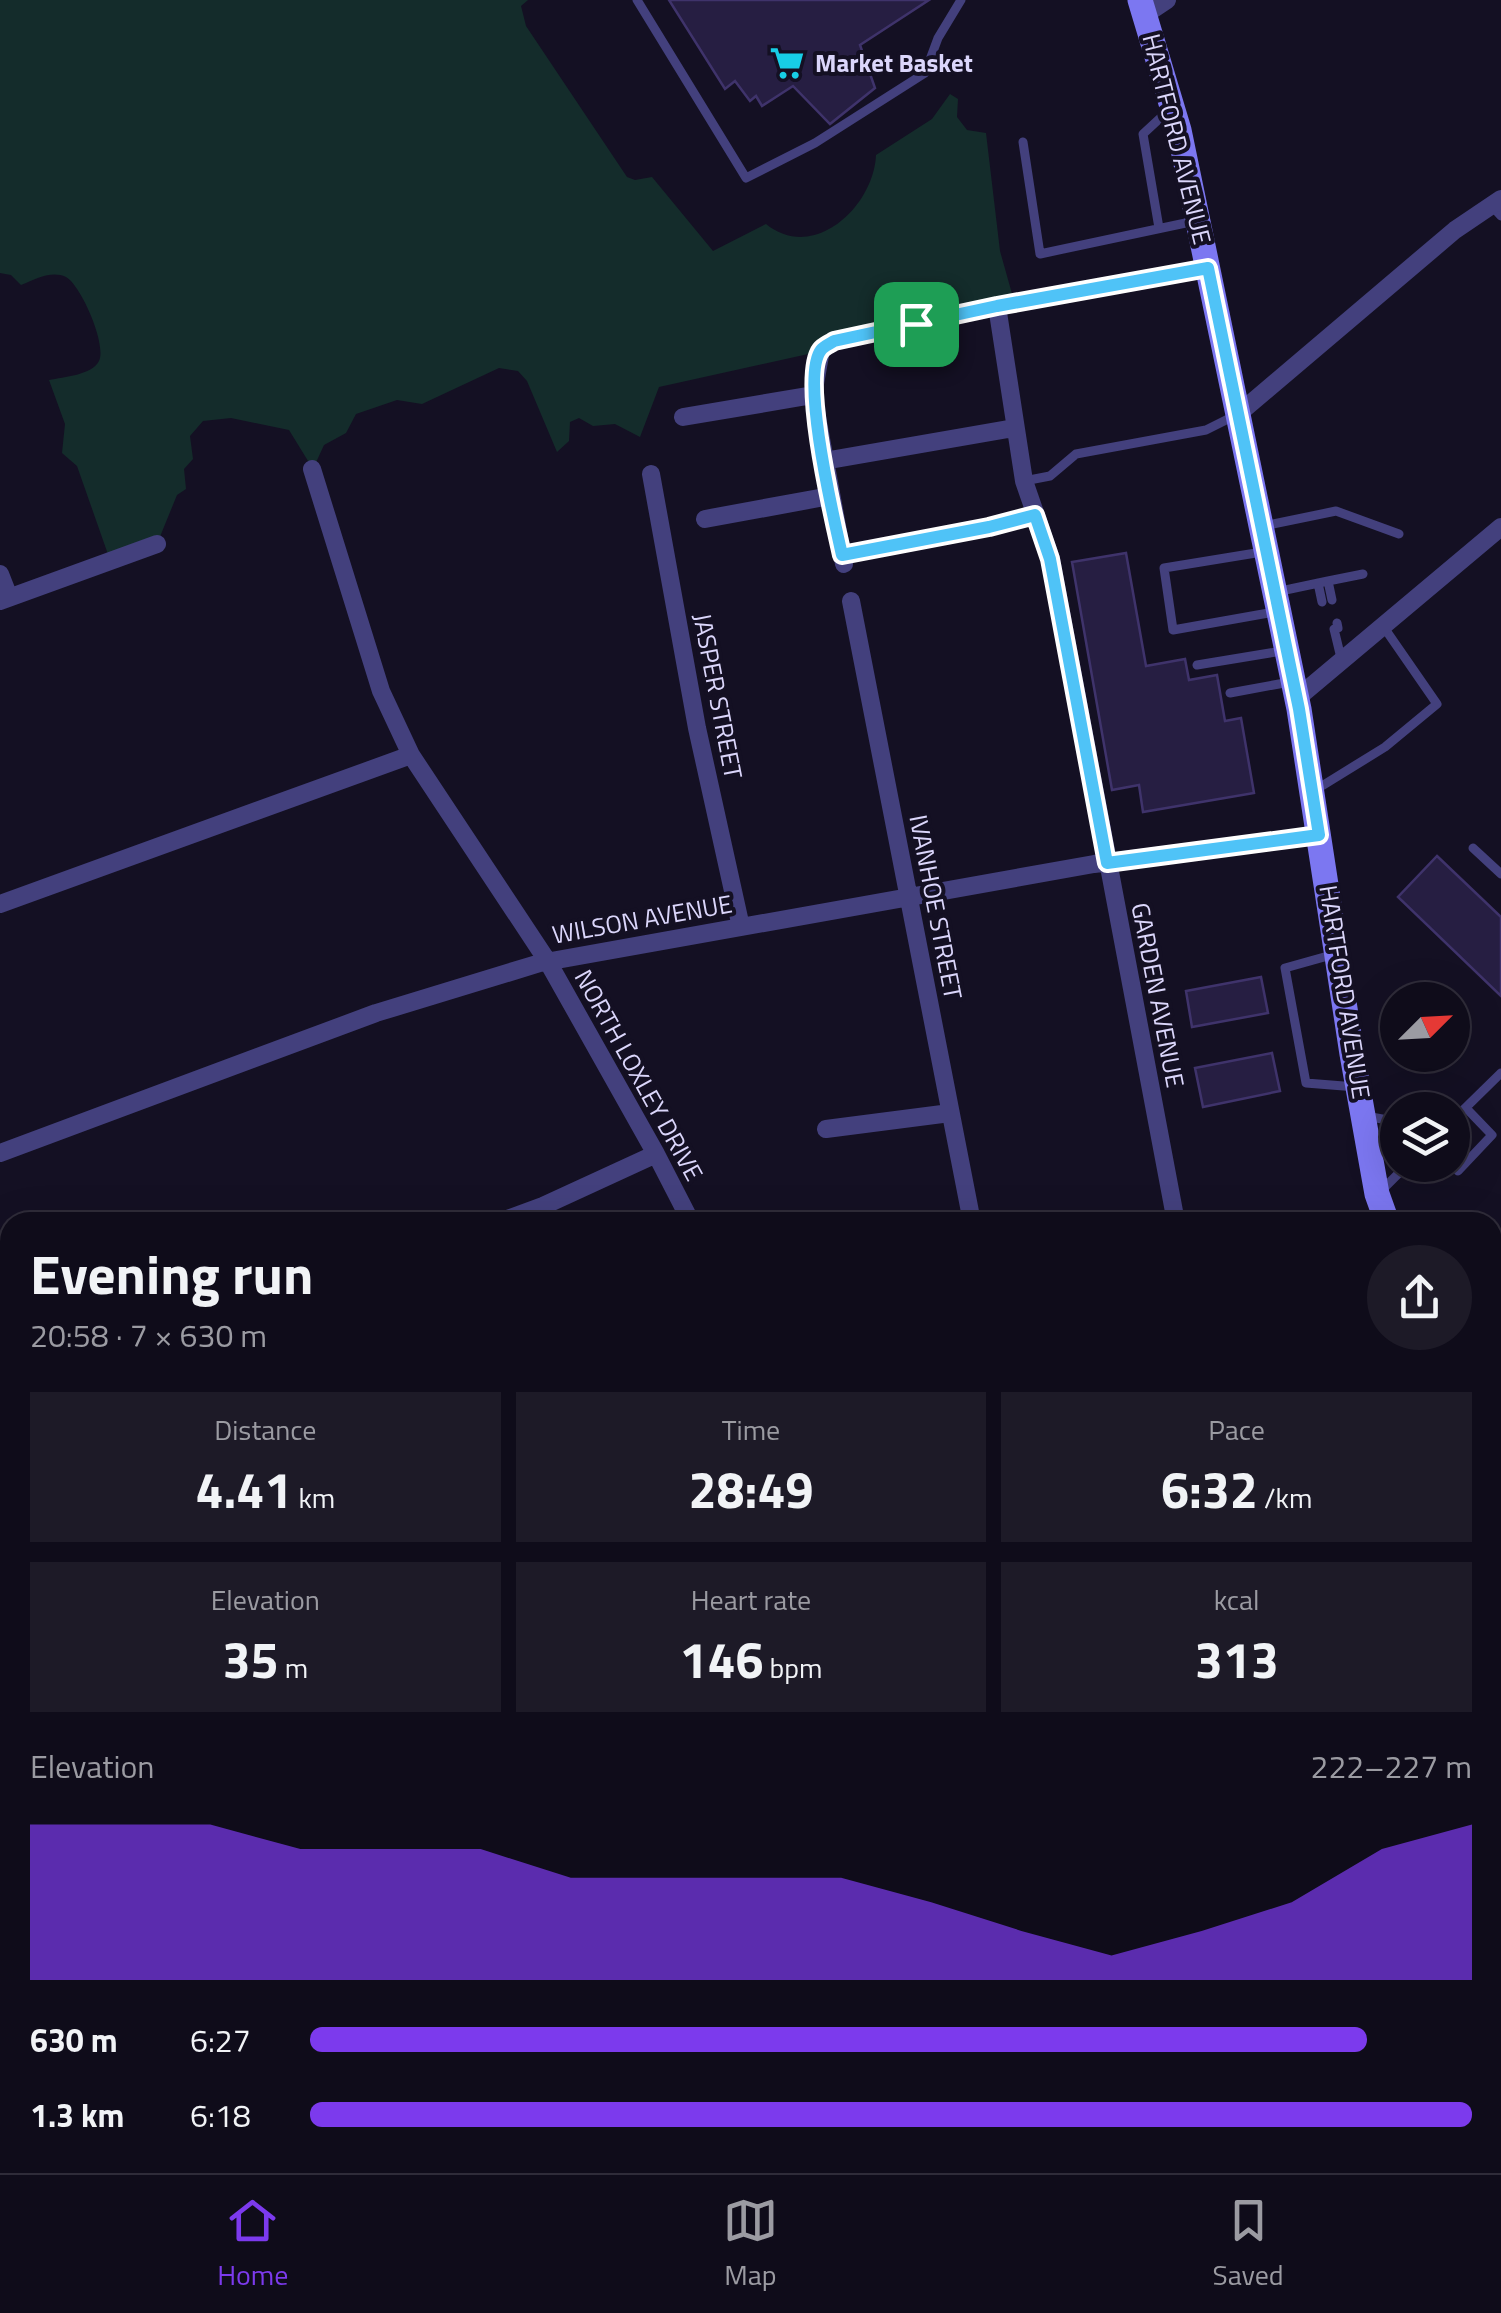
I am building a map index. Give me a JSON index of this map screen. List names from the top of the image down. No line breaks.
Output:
{"streets":{"main road":["HARTFORD AVENUE"],"street":["JASPER STREET","IVANHOE STREET","WILSON AVENUE","GARDEN AVENUE","NORTH LOXLEY DRIVE"]},"crossings":[["HARTFORD AVENUE","WILSON AVENUE"],["JASPER STREET","WILSON AVENUE"],["IVANHOE STREET","WILSON AVENUE"],["WILSON AVENUE","GARDEN AVENUE"],["WILSON AVENUE","NORTH LOXLEY DRIVE"]],"places":{"supermarket":["Market Basket"]},"north":"top right","page":{"heading":["Evening run","20:58 · 7 × 630 m"],"stats":[["Distance","4.41 km"],["Time","28:49"],["Pace","6:32 /km"],["Elevation","35 m"],["Heart rate","146 bpm"],["kcal","313"]],"chart":["Elevation","222–227 m"],"list":[{"name":"630 m","note":"6:27"},{"name":"1.3 km","note":"6:18"}],"tabs":["Home","Map","Saved"]}}
